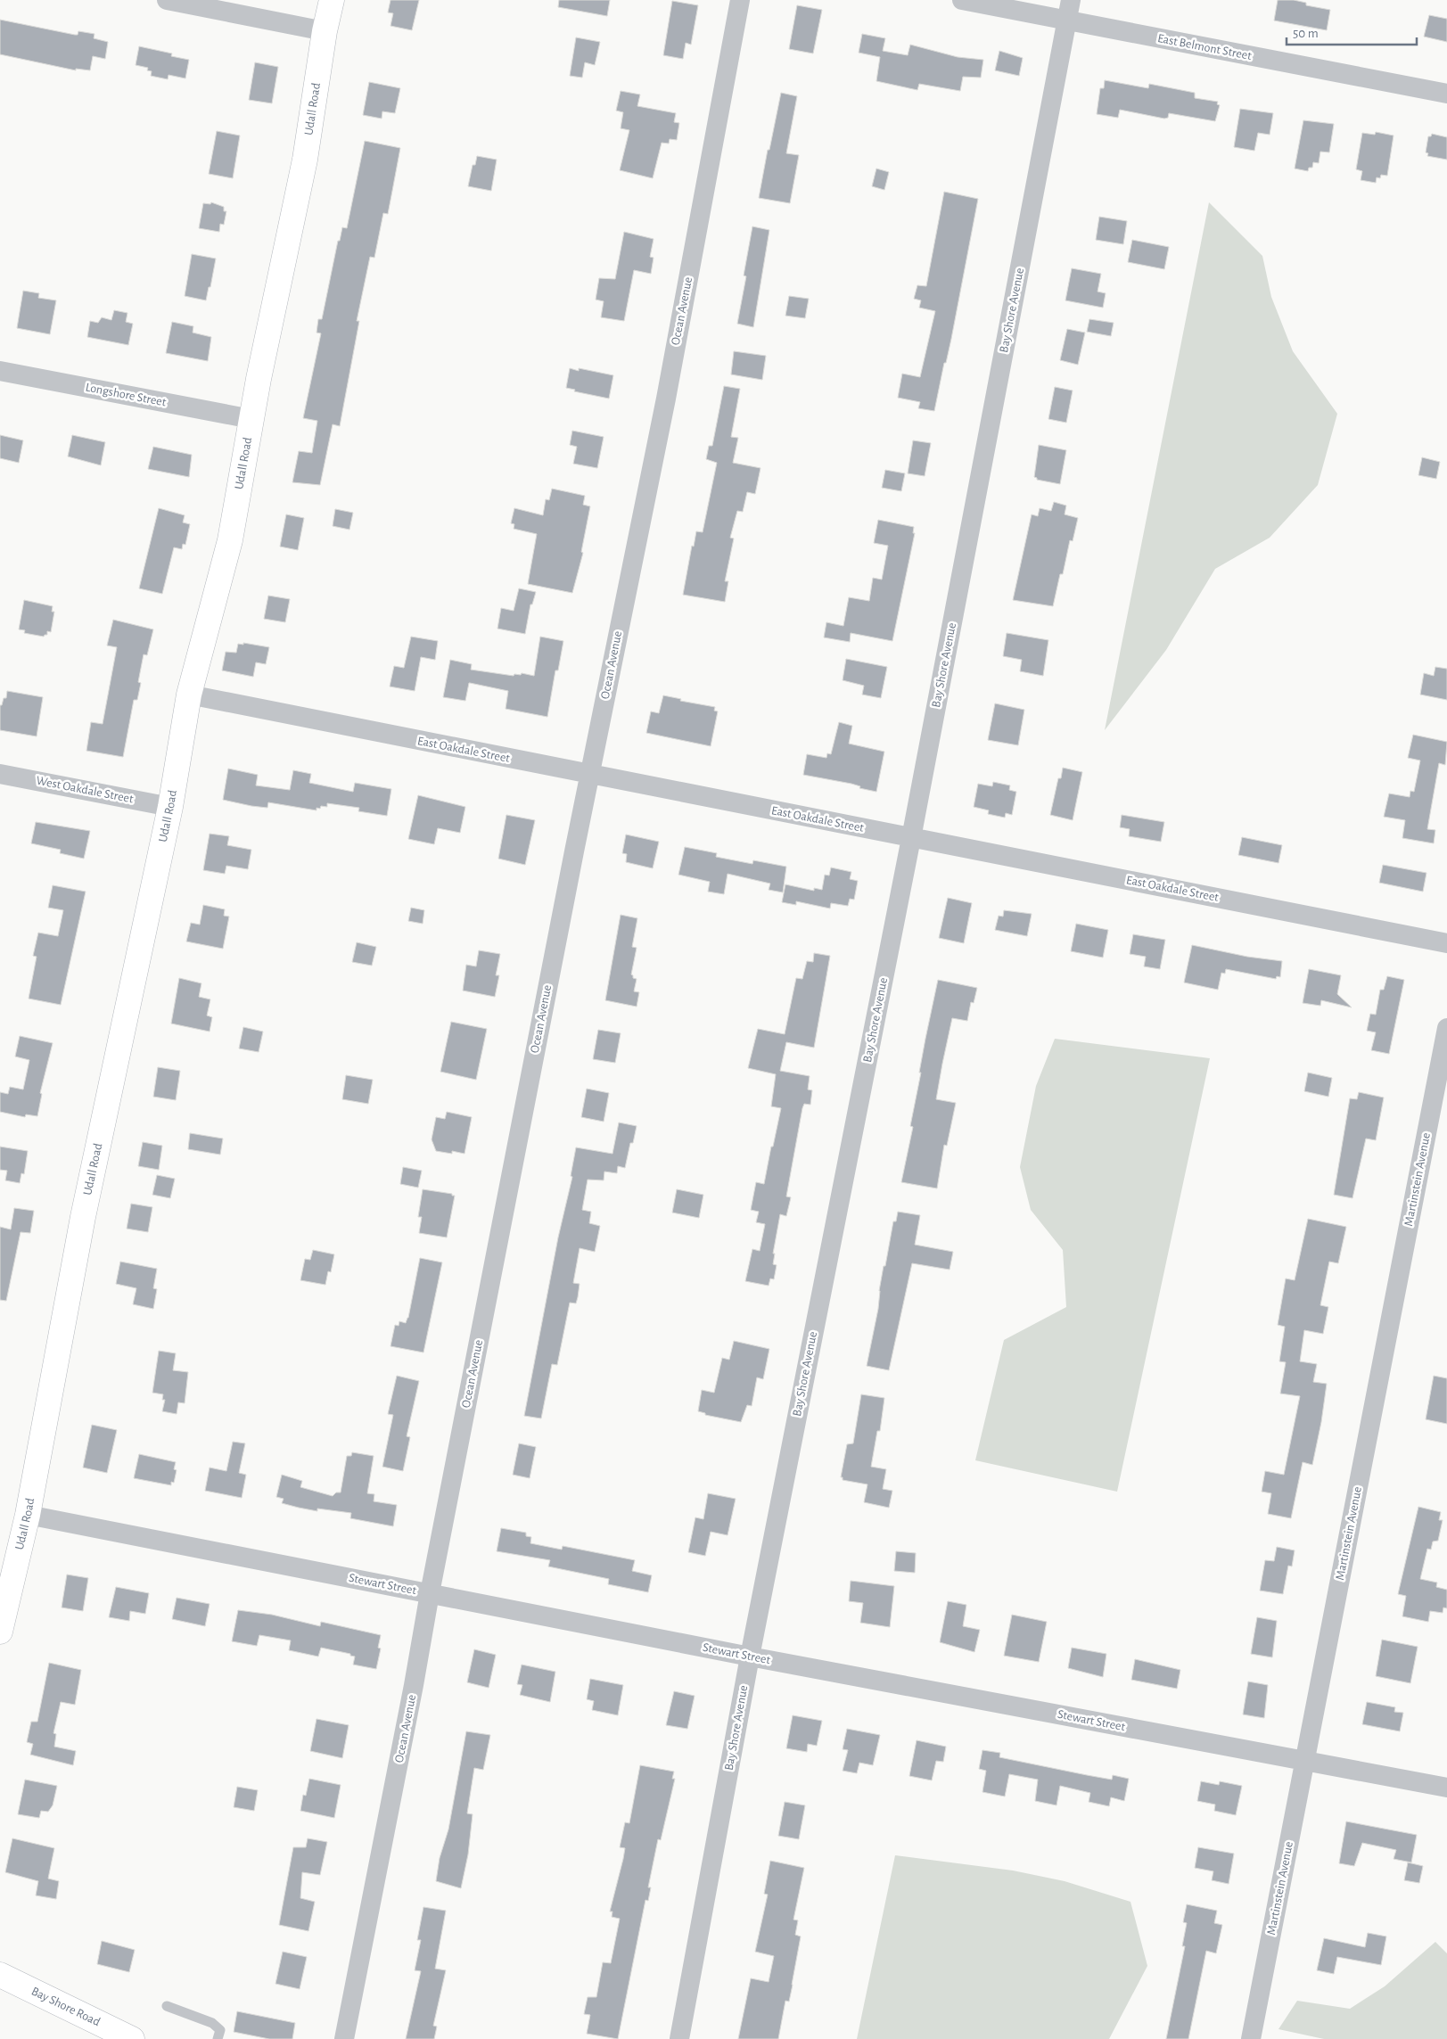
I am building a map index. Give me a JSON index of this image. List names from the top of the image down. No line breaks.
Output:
{"streets":{"street":["East Belmont Street","Udall Road","Bay Shore Avenue","Ocean Avenue","Longshore Street","East Oakdale Street","West Oakdale Street","Martinstein Avenue","Stewart Street","Bay Shore Road"]},"crossings":[["East Belmont Street","Bay Shore Avenue"],["Udall Road","Longshore Street"],["Udall Road","East Oakdale Street"],["Udall Road","West Oakdale Street"],["Udall Road","Stewart Street"],["Bay Shore Avenue","East Oakdale Street"],["Bay Shore Avenue","Stewart Street"],["Ocean Avenue","East Oakdale Street"],["Ocean Avenue","Stewart Street"],["Martinstein Avenue","Stewart Street"]],"scale_bar":"50 m"}
